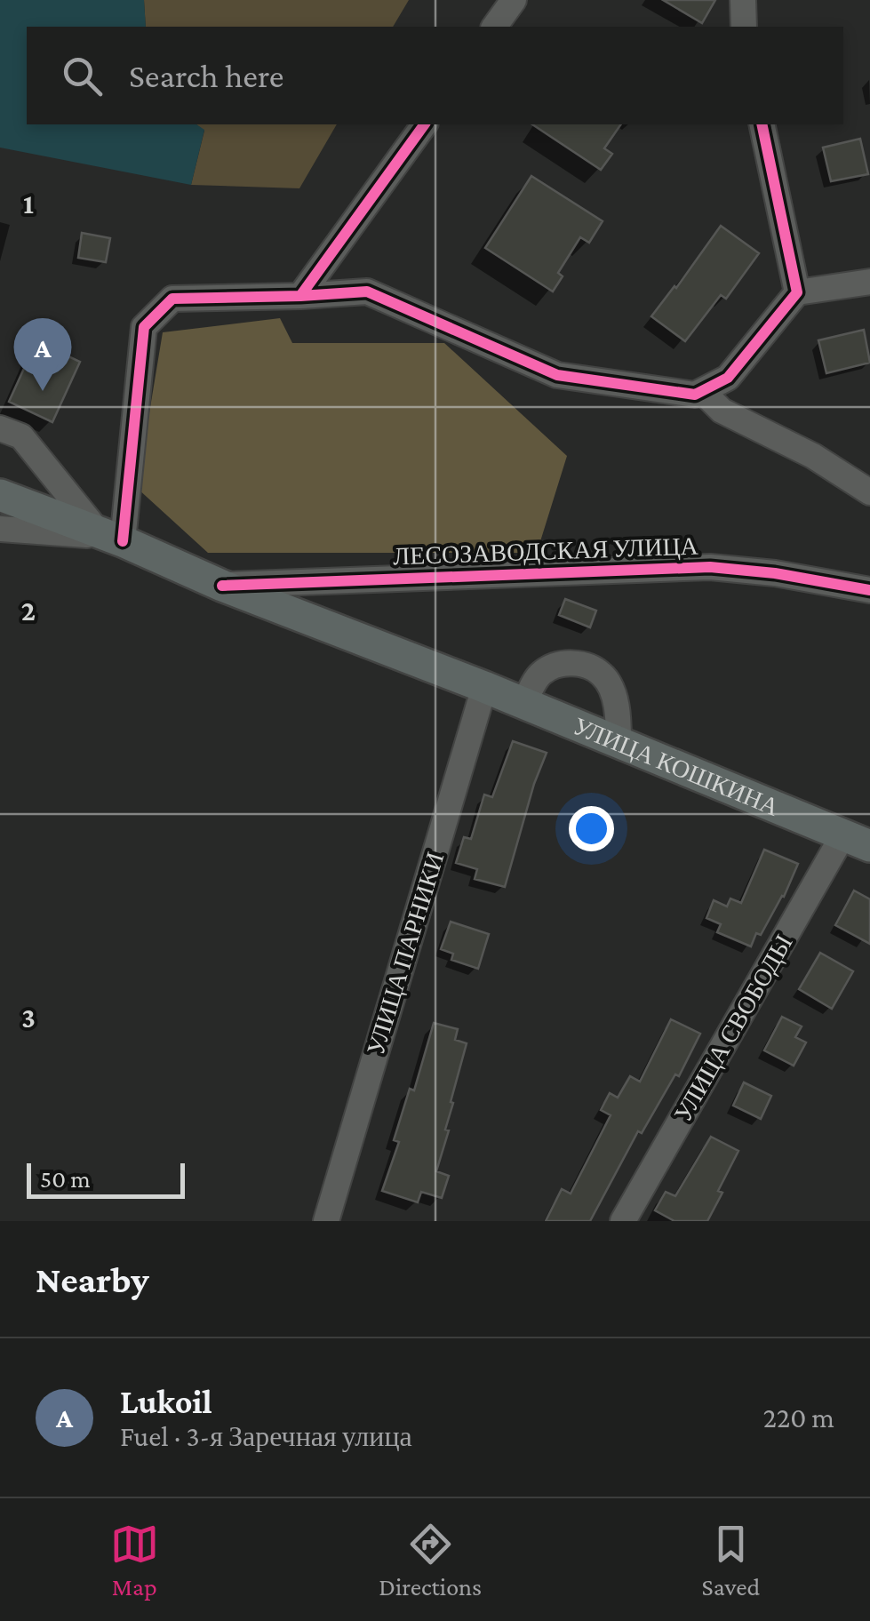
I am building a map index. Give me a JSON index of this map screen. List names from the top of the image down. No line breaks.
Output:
{"streets":{"main road":["УЛИЦА КОШКИНА"],"street":["ЛЕСОЗАВОДСКАЯ УЛИЦА","УЛИЦА ПАРНИКИ","УЛИЦА СВОБОДЫ"]},"crossings":[["ЛЕСОЗАВОДСКАЯ УЛИЦА","УЛИЦА КОШКИНА"],["УЛИЦА КОШКИНА","УЛИЦА ПАРНИКИ"],["УЛИЦА КОШКИНА","УЛИЦА СВОБОДЫ"]],"scale_bar":"50 m","page":{"search":"Search here","pins":"A","scale":"50 m","heading":"Nearby","list":[{"mark":"A","name":"Lukoil","note":"Fuel · 3-я Заречная улица","value":"220 m"}],"nav":["Map","Directions","Saved"]},"grid":{"rows":["1","2","3"]}}
